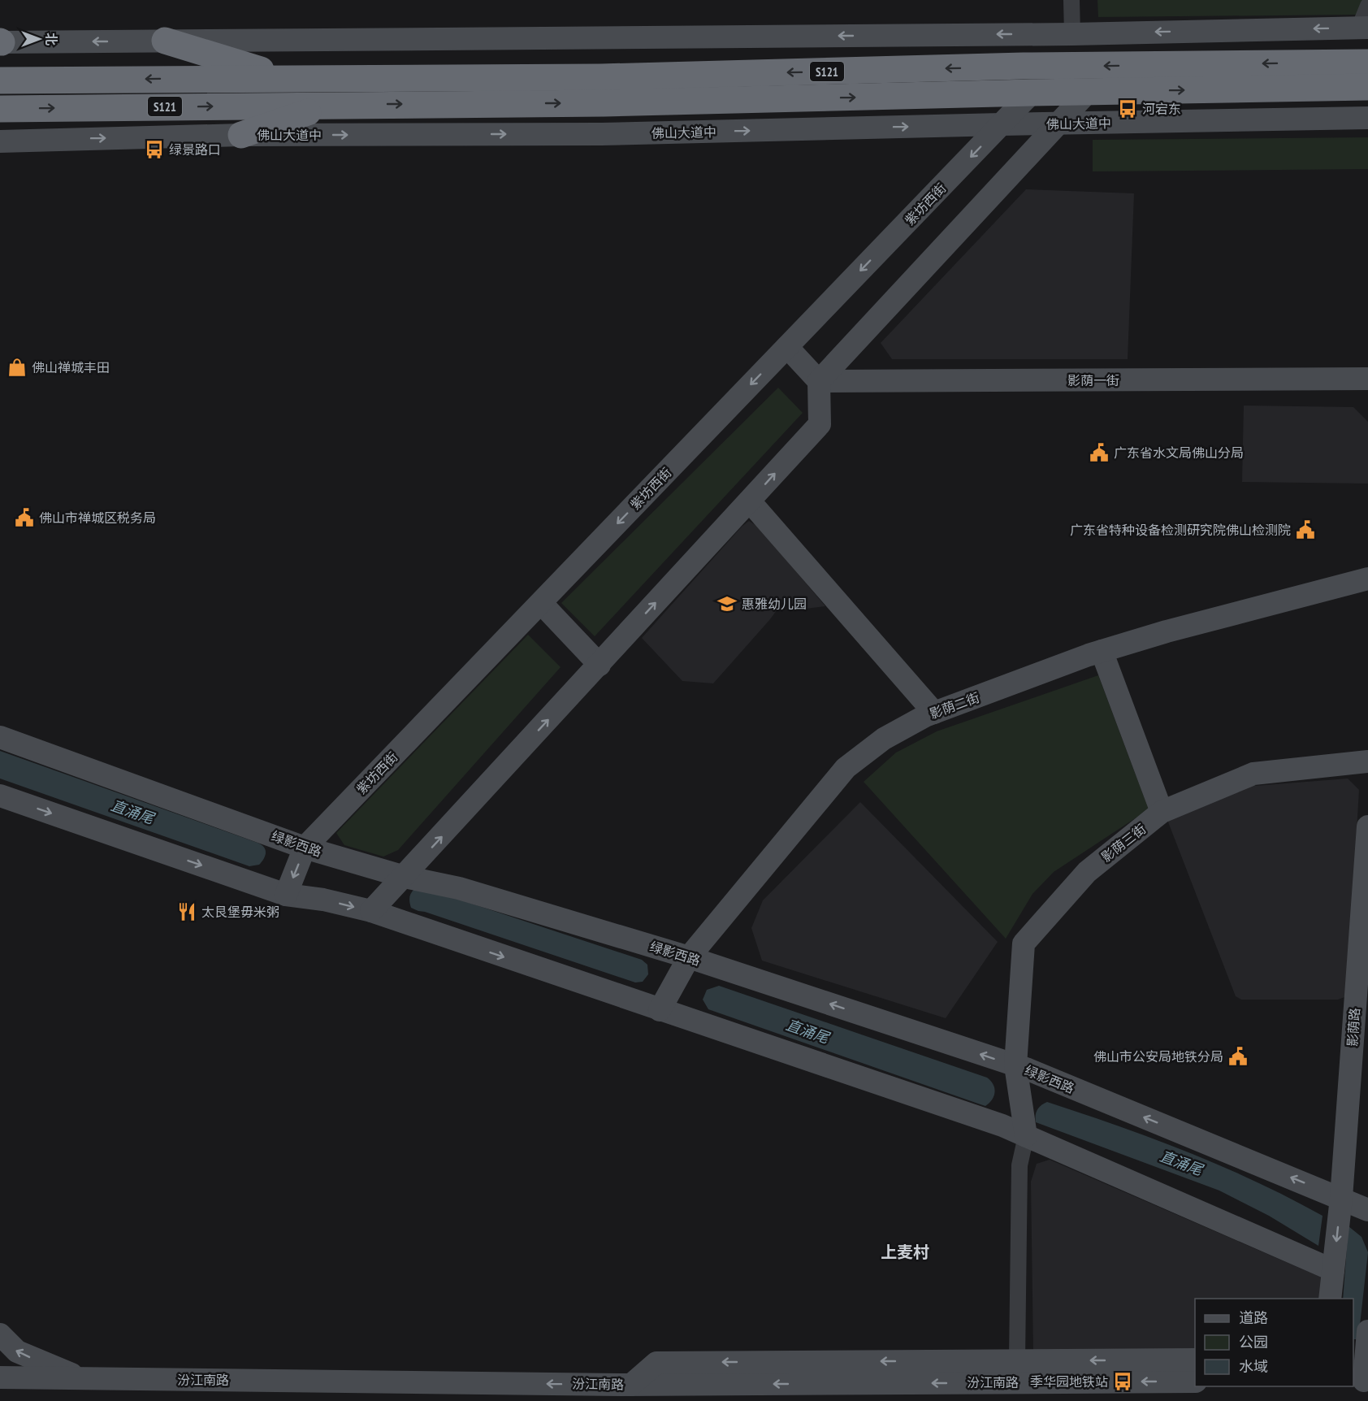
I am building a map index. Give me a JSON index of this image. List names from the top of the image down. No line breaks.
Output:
{"streets":{"highway":["S121"],"street":["佛山大道中","紫坊西街","影荫一街","影荫二街","影荫三街","绿影西路","影荫路","汾江南路"]},"crossings":[["S121","紫坊西街"],["佛山大道中","紫坊西街"],["紫坊西街","绿影西路"],["影荫二街","绿影西路"],["影荫三街","绿影西路"],["绿影西路","影荫路"]],"one_way":["汾江南路"],"districts":["上麦村"],"water":["直涌尾"],"places":{"bus stop":["河宕东","绿景路口","季华园地铁站"],"shop":["佛山禅城丰田"],"public building":["广东省水文局佛山分局","佛山市禅城区税务局","广东省特种设备检测研究院佛山检测院","佛山市公安局地铁分局"],"school or university":["惠雅幼儿园"],"restaurant":["太艮堡毋米粥"]},"legend":["道路","公园","水域"],"north":"right"}
